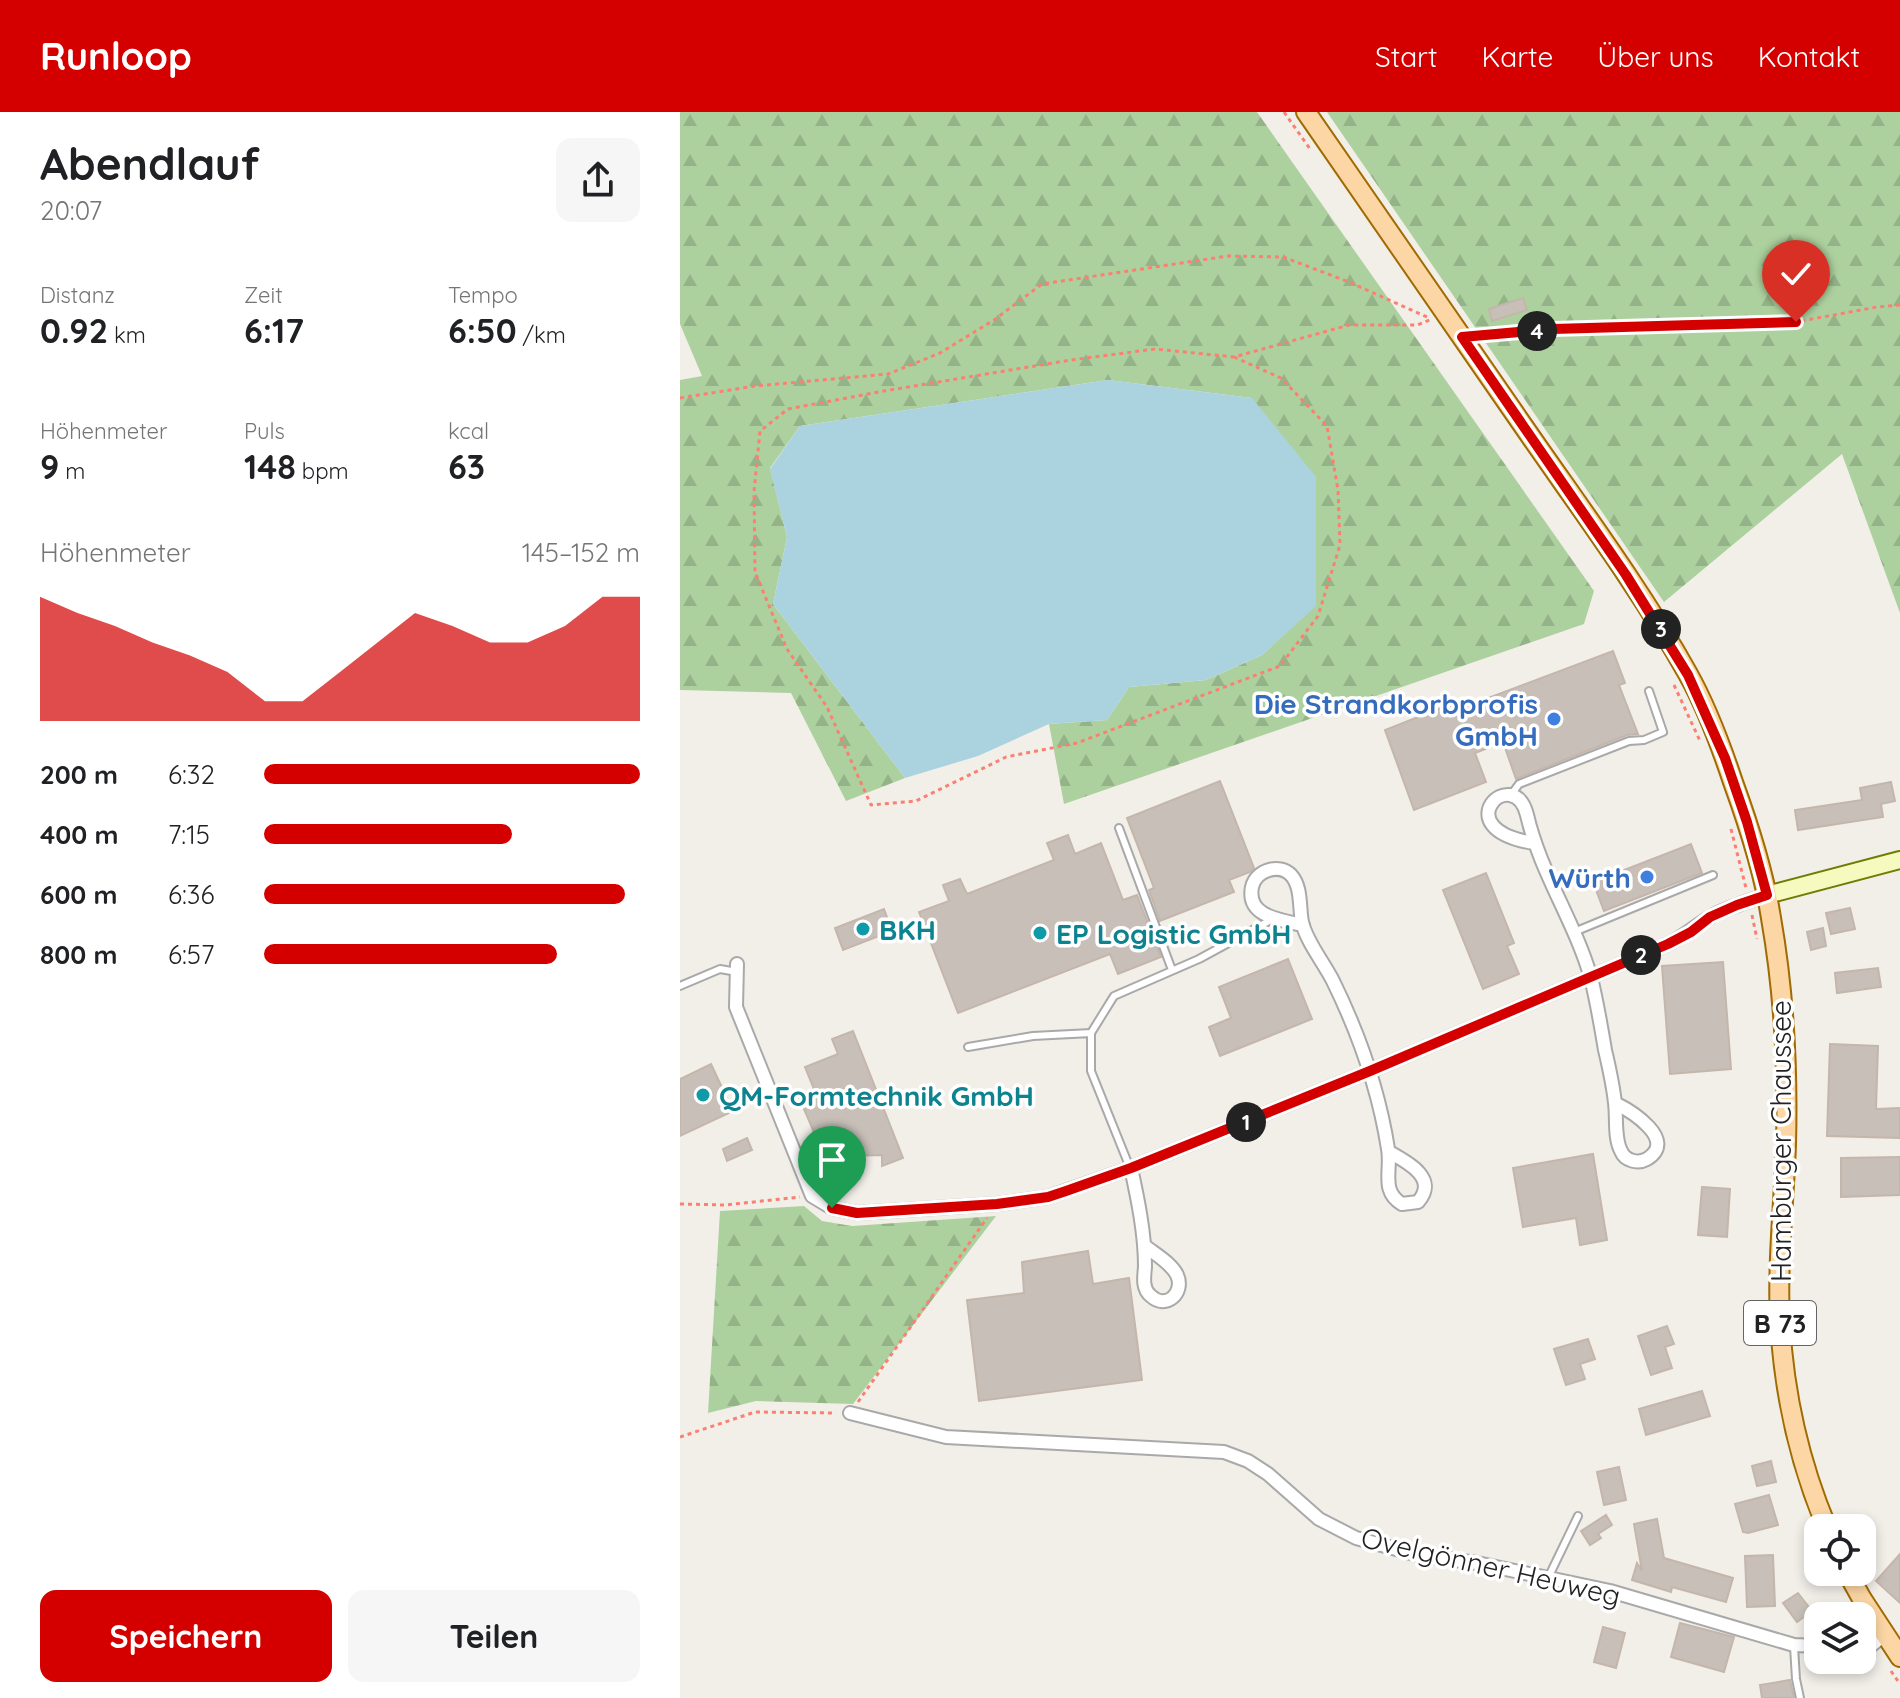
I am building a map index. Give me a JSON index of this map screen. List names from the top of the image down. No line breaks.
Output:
{"streets":{"main road":["Hamburger Chaussee","B 73"],"street":["Ovelgönner Heuweg"]},"places":["Die Strandkorbprofis GmbH","Würth","BKH","EP Logistic GmbH","QM-Formtechnik GmbH"],"page":{"header":"Runloop","nav":["Start","Karte","Über uns","Kontakt"],"heading":["Abendlauf","20:07"],"stats":[["Distanz","0.92 km"],["Zeit","6:17"],["Tempo","6:50 /km"],["Höhenmeter","9 m"],["Puls","148 bpm"],["kcal","63"]],"pins":["4","3","2","1"],"chart":["Höhenmeter","145–152 m"],"list":[{"name":"200 m","note":"6:32"},{"name":"400 m","note":"7:15"},{"name":"600 m","note":"6:36"},{"name":"800 m","note":"6:57"}],"buttons":["Speichern","Teilen"]}}
